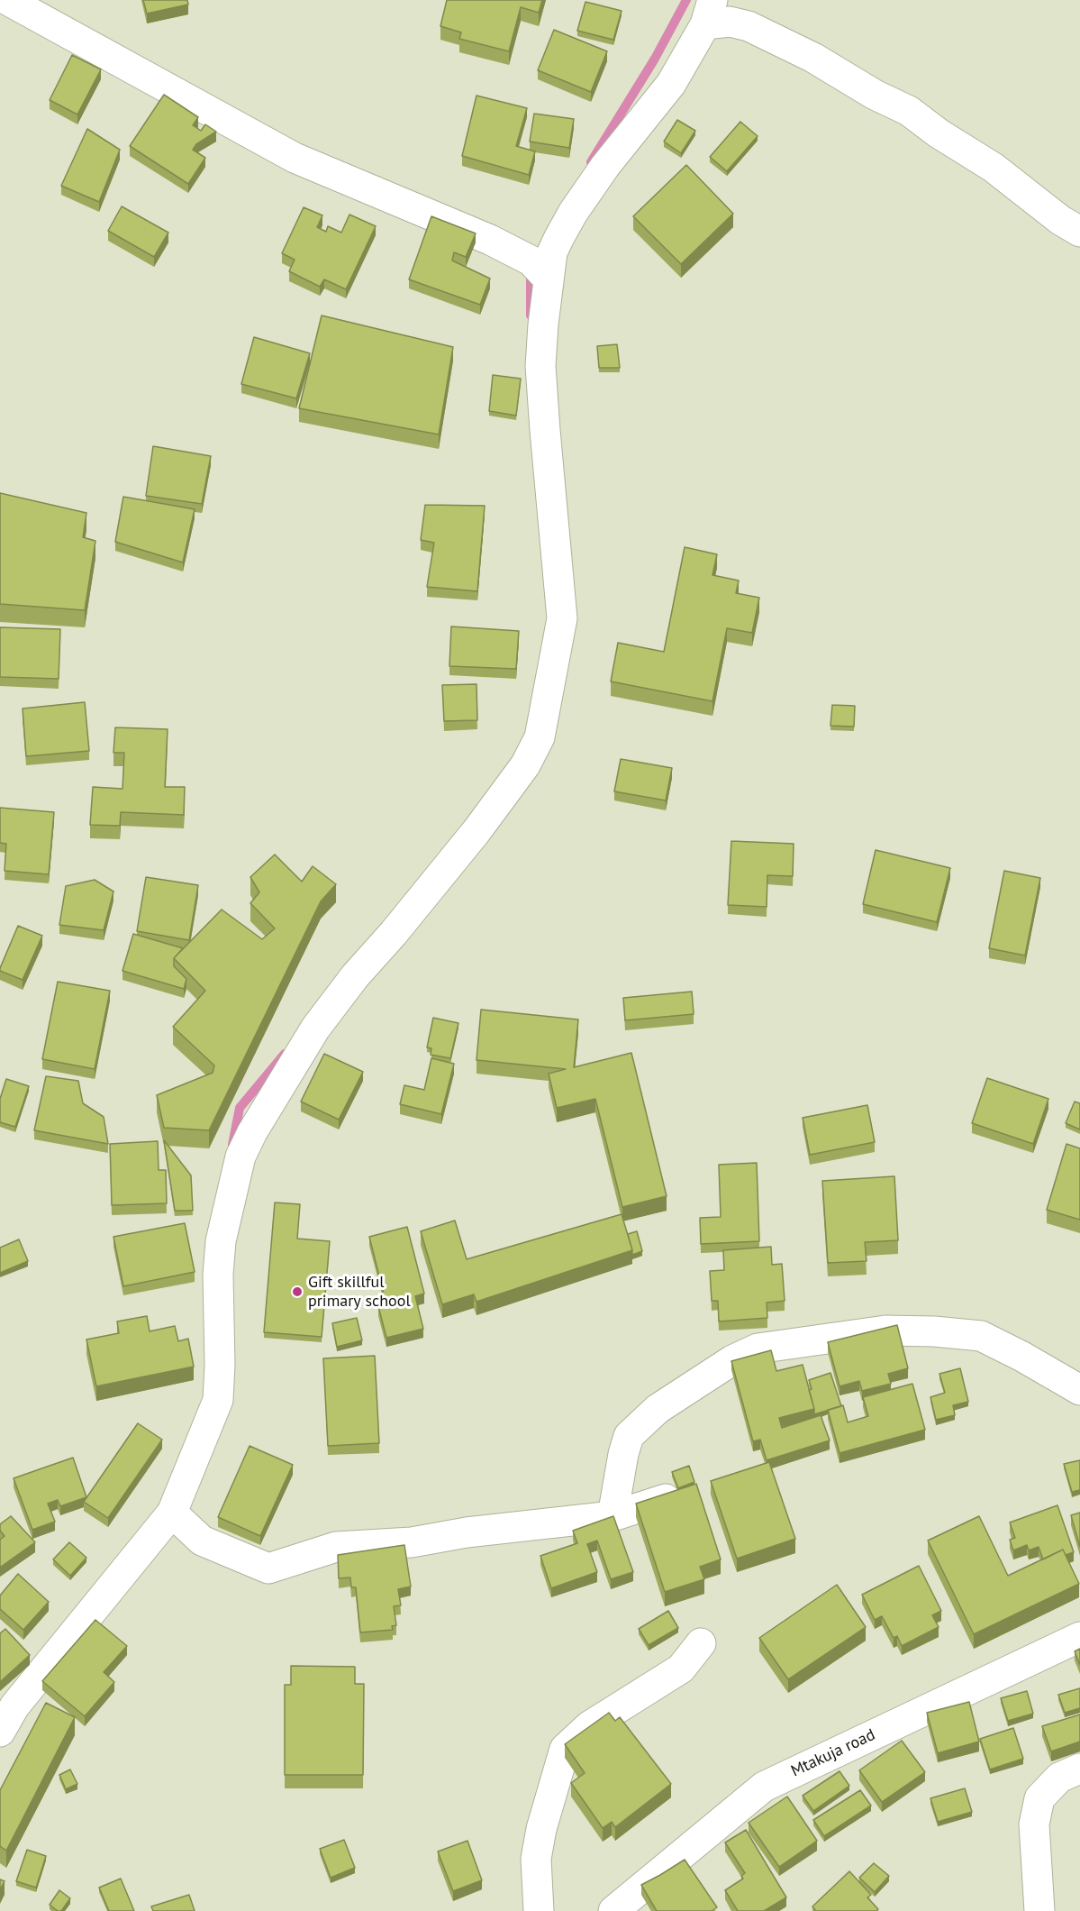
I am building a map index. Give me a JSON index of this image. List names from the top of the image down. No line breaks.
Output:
{"streets":{"street":["Mtakuja road"]},"places":["Gift skillful primary school"]}
